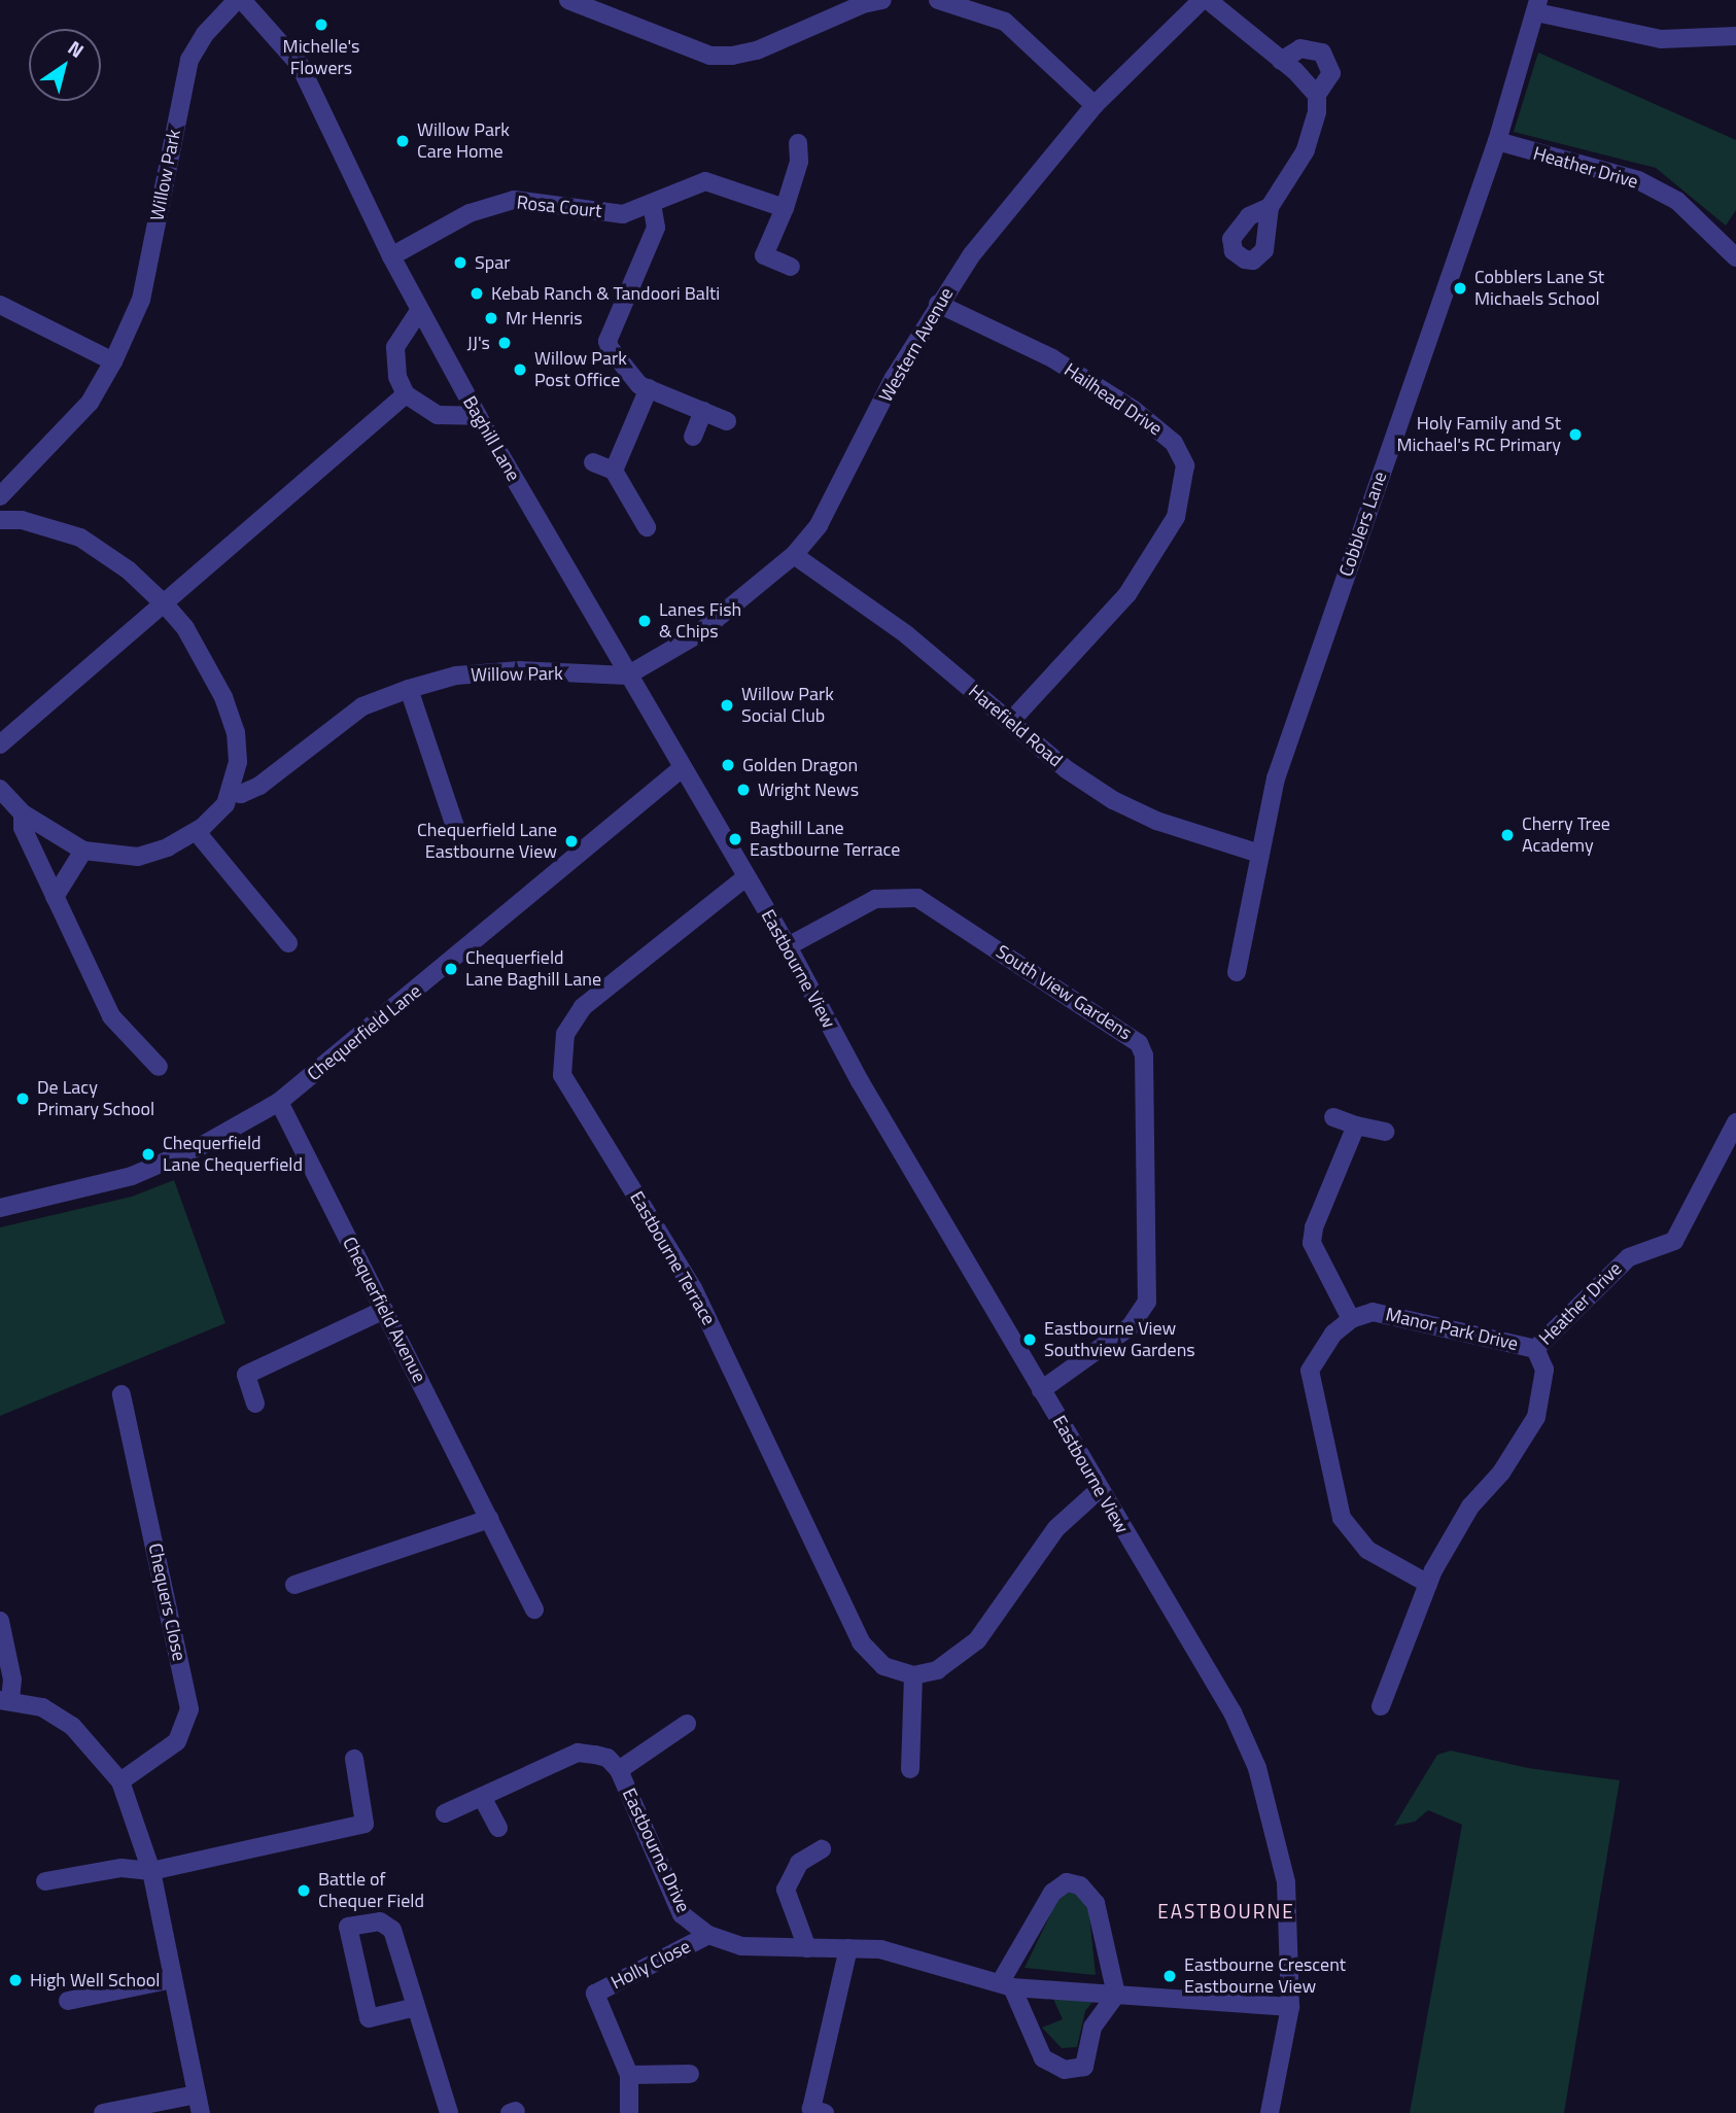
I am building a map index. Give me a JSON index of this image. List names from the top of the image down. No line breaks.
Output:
{"streets":{"street":["Heather Drive","Willow Park","Rosa Court","Western Avenue","Hailhead Drive","Baghill Lane","Cobblers Lane","Harefield Road","Eastbourne View","South View Gardens","Chequerfield Lane","Eastbourne Terrace","Chequerfield Avenue","Manor Park Drive","Chequers Close","Eastbourne Drive","Holly Close"]},"crossings":[["Heather Drive","Cobblers Lane"],["Heather Drive","Manor Park Drive"],["Willow Park","Western Avenue"],["Willow Park","Baghill Lane"],["Rosa Court","Baghill Lane"],["Western Avenue","Hailhead Drive"],["Western Avenue","Baghill Lane"],["Western Avenue","Harefield Road"],["Hailhead Drive","Harefield Road"],["Baghill Lane","Eastbourne View"],["Baghill Lane","Chequerfield Lane"],["Baghill Lane","Eastbourne Terrace"],["Cobblers Lane","Harefield Road"],["Eastbourne View","South View Gardens"],["Eastbourne View","Eastbourne Terrace"],["Eastbourne View","Eastbourne Drive"],["Chequerfield Lane","Chequerfield Avenue"],["Eastbourne Drive","Holly Close"]],"districts":["EASTBOURNE"],"places":["Michelle's Flowers","Willow Park Care Home","Spar","Cobblers Lane St Michaels School","Kebab Ranch & Tandoori Balti","Mr Henris","JJ's","Willow Park Post Office","Holy Family and St Michael's RC Primary","Lanes Fish & Chips","Willow Park Social Club","Golden Dragon","Wright News","Cherry Tree Academy","Baghill Lane Eastbourne Terrace","Chequerfield Lane Eastbourne View","Chequerfield Lane Baghill Lane","De Lacy Primary School","Chequerfield Lane Chequerfield","Eastbourne View Southview Gardens","Battle of Chequer Field","Eastbourne Crescent Eastbourne View","High Well School"],"north":"top right"}
